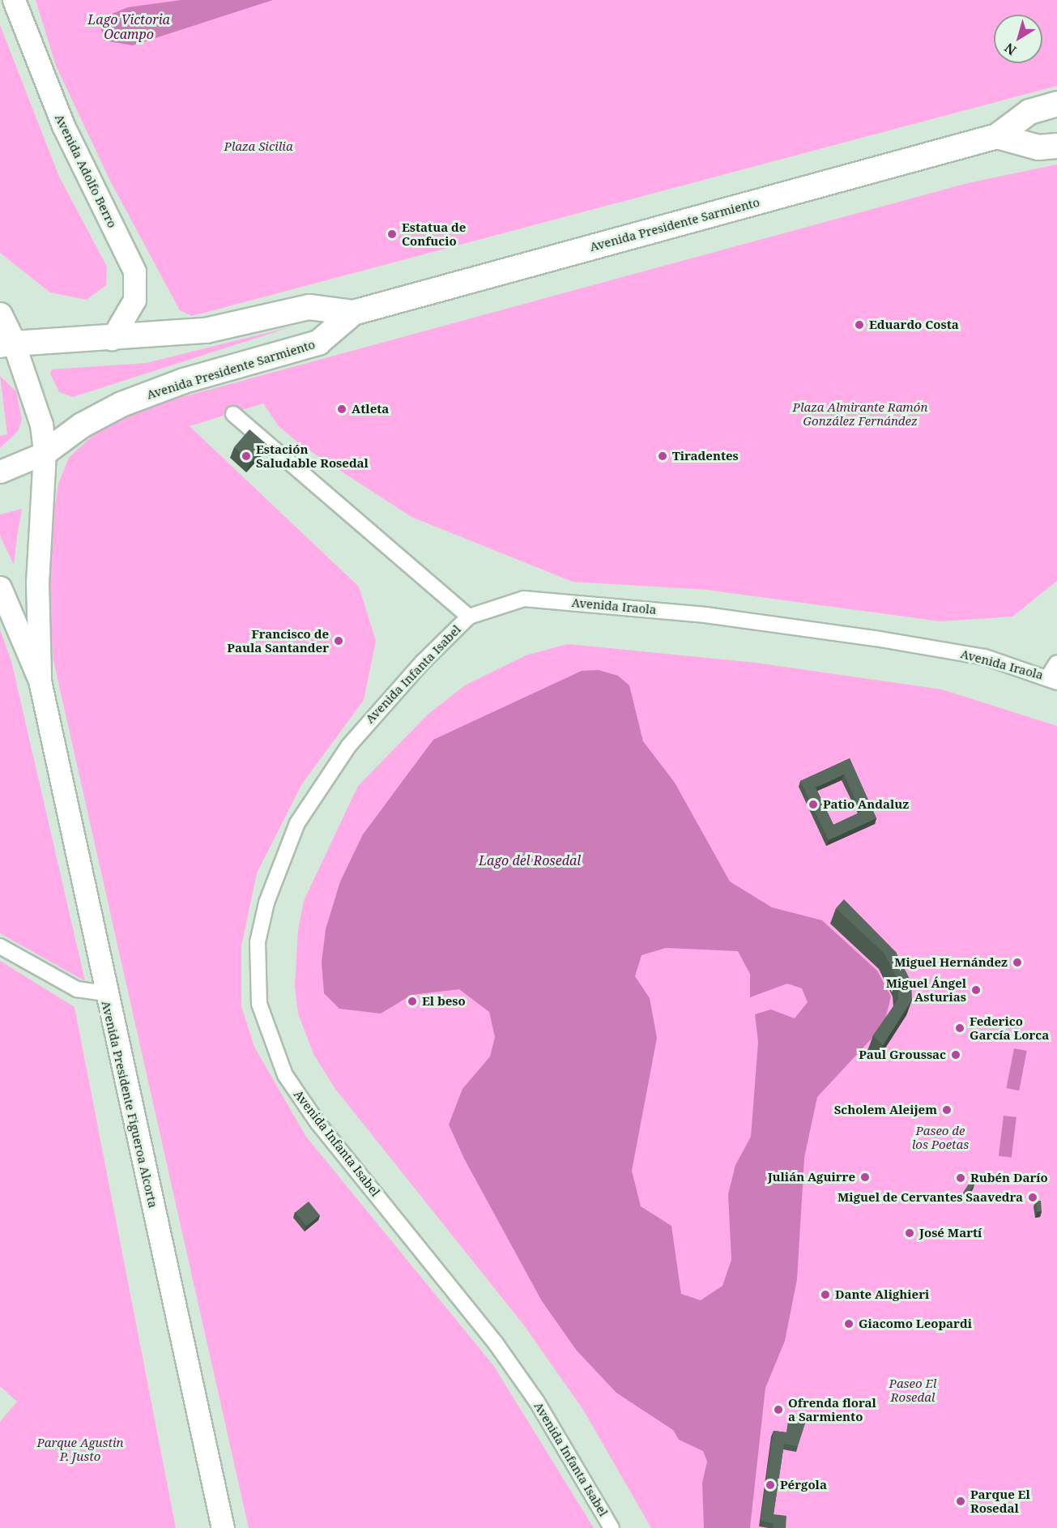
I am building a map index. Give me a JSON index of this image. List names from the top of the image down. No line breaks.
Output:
{"streets":{"main road":["Avenida Adolfo Berro","Avenida Presidente Sarmiento","Avenida Presidente Figueroa Alcorta"],"street":["Avenida Iraola","Avenida Infanta Isabel"]},"crossings":[["Avenida Adolfo Berro","Avenida Presidente Sarmiento"],["Avenida Presidente Sarmiento","Avenida Presidente Figueroa Alcorta"],["Avenida Iraola","Avenida Infanta Isabel"]],"water":["Lago Victoria Ocampo","Lago del Rosedal"],"parks":["Plaza Sicilia","Plaza Almirante Ramón González Fernández","Paseo de los Poetas","Paseo El Rosedal","Parque Agustin P. Justo"],"places":["Estatua de Confucio","Eduardo Costa","Atleta","Estación Saludable Rosedal","Tiradentes","Francisco de Paula Santander","Patio Andaluz","Miguel Hernández","Miguel Ángel Asturias","El beso","Federico García Lorca","Paul Groussac","Scholem Aleijem","Julián Aguirre","Rubén Darío","Miguel de Cervantes Saavedra","José Martí","Dante Alighieri","Giacomo Leopardi","Ofrenda floral a Sarmiento","Pérgola","Parque El Rosedal"],"north":"bottom left"}
